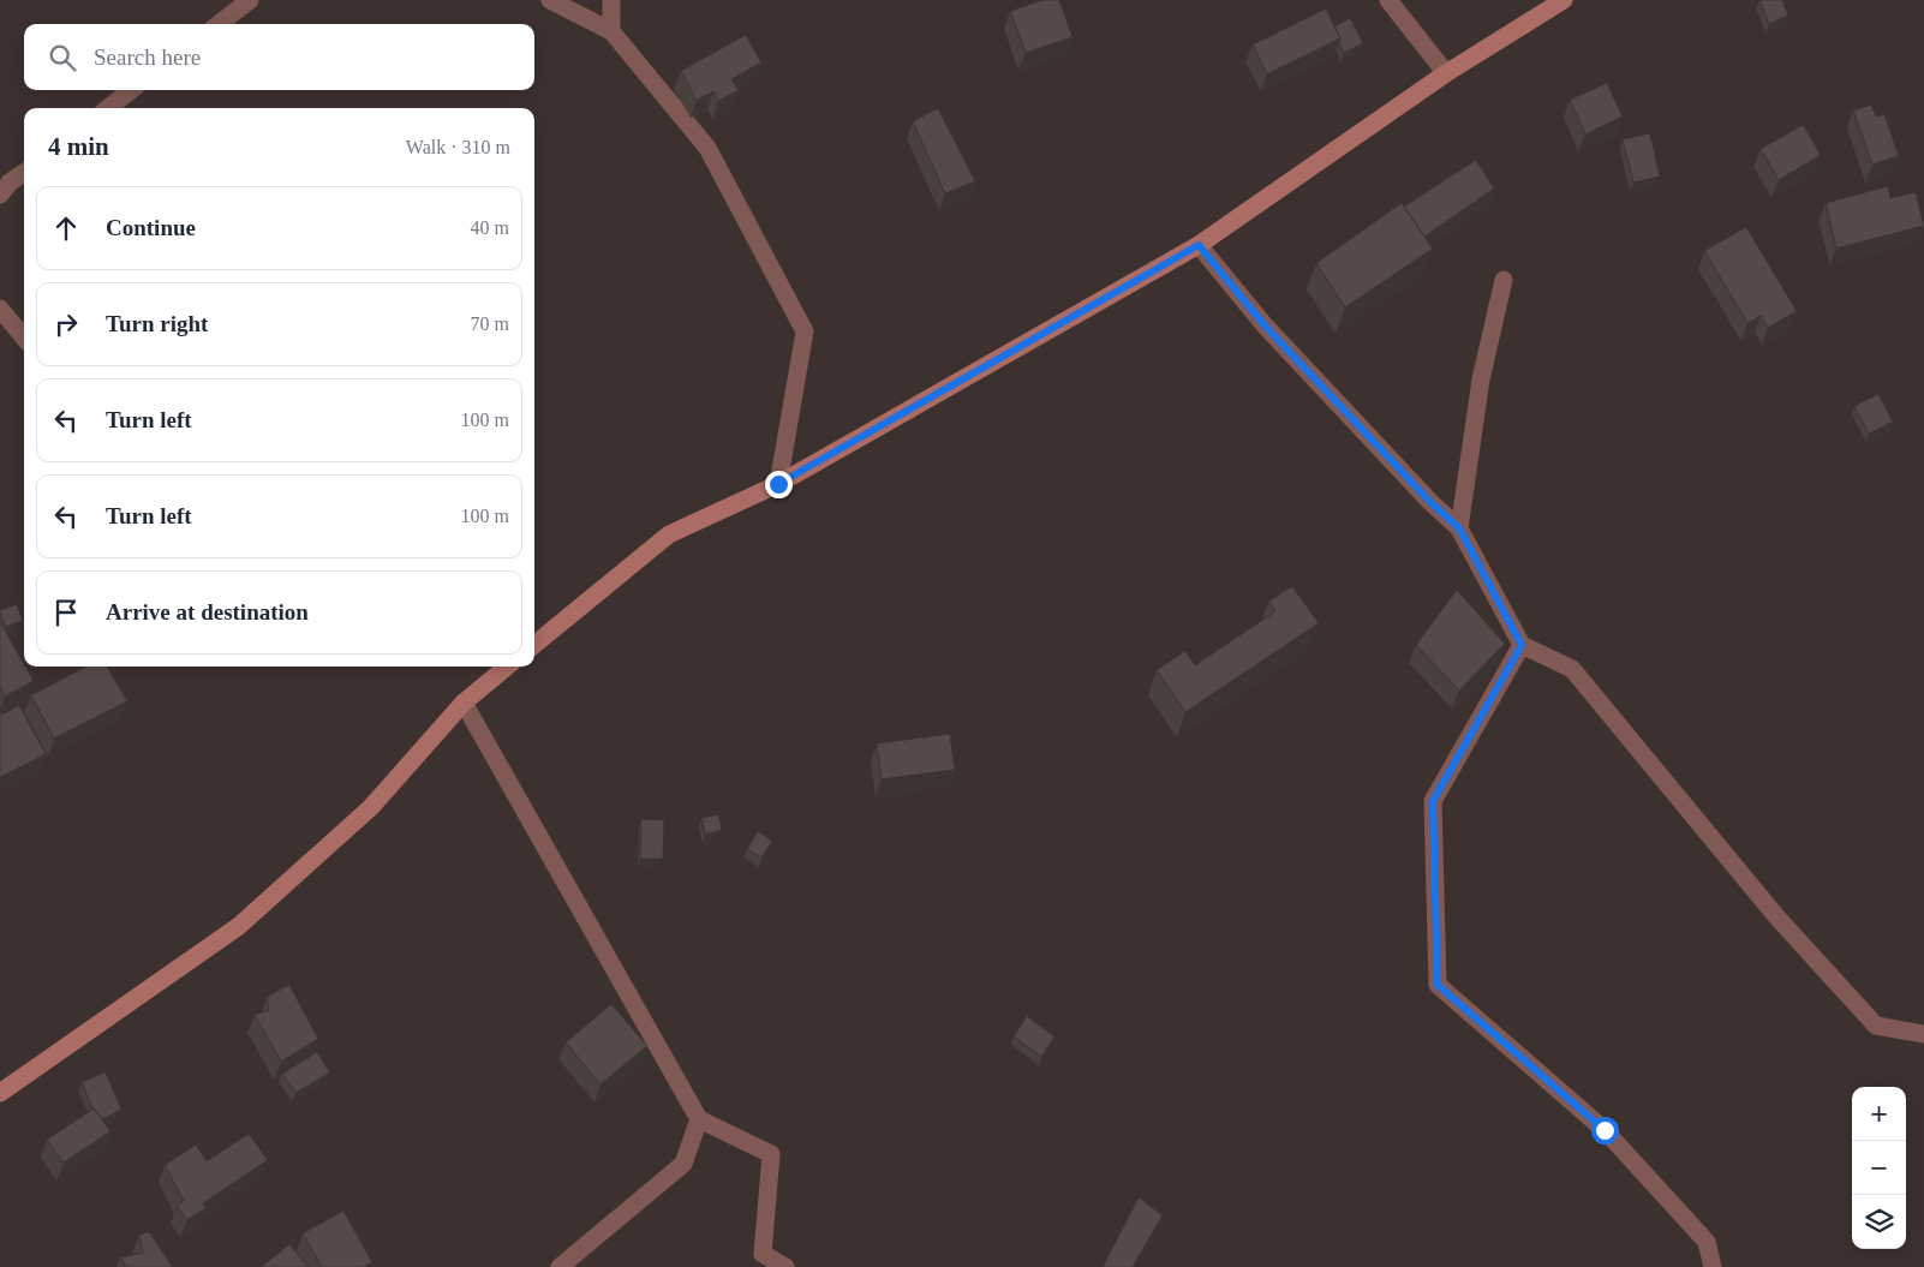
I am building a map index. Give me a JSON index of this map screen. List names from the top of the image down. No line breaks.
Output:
{"page":{"search":"Search here","heading":["4 min","Walk · 310 m"],"list":[["Continue","40 m"],["Turn right","70 m"],["Turn left","100 m"],["Turn left","100 m"],"Arrive at destination"],"map_buttons":["+","−"]}}
